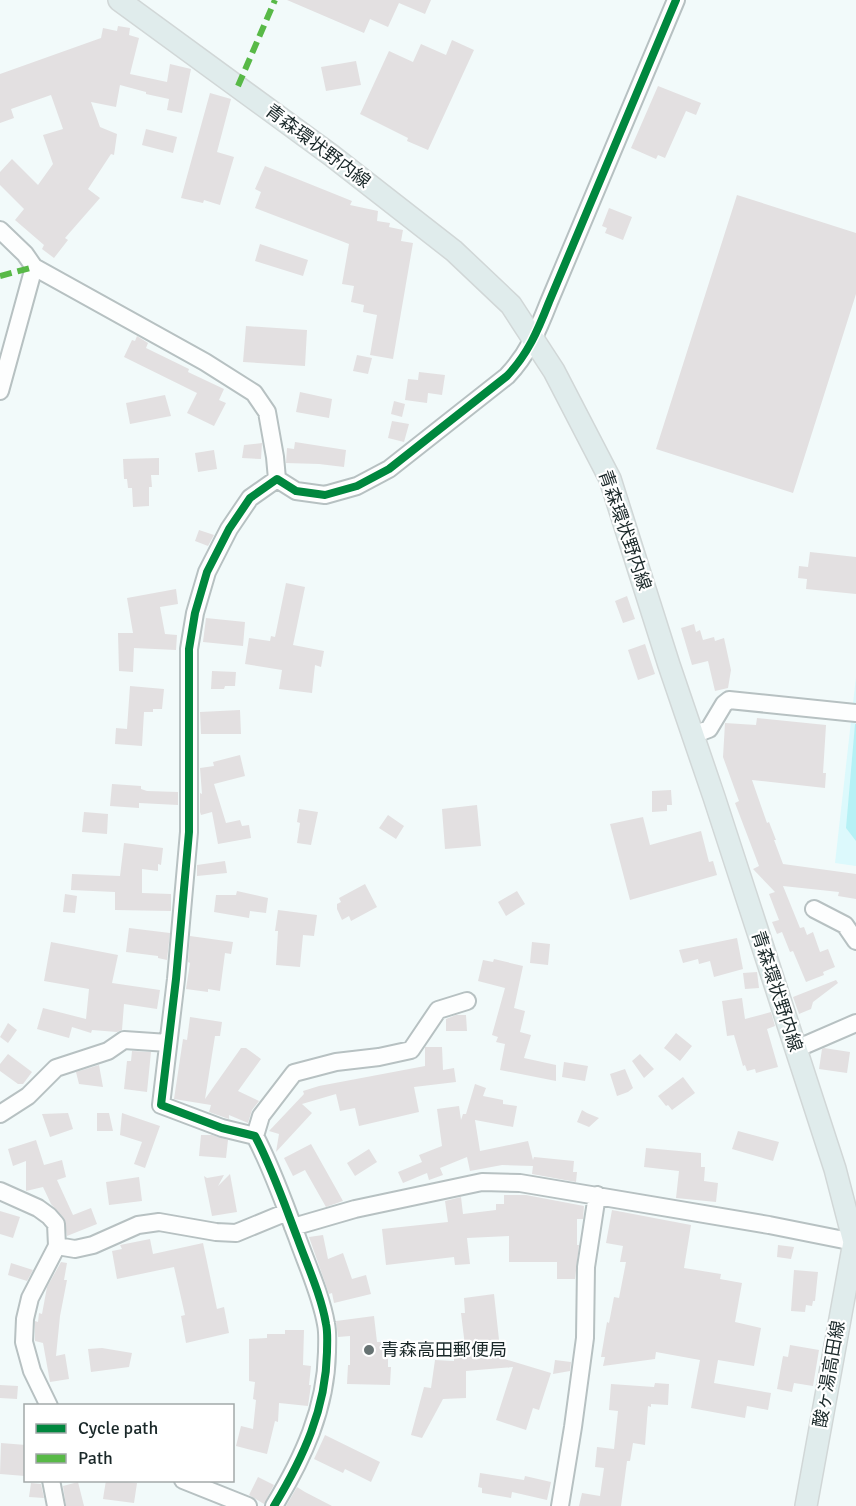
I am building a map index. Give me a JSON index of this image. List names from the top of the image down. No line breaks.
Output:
{"streets":{"main road":["青森環状野内線","酸ヶ湯高田線"]},"crossings":[["青森環状野内線","酸ヶ湯高田線"]],"places":["青森高田郵便局"],"legend":["Cycle path","Path"]}
